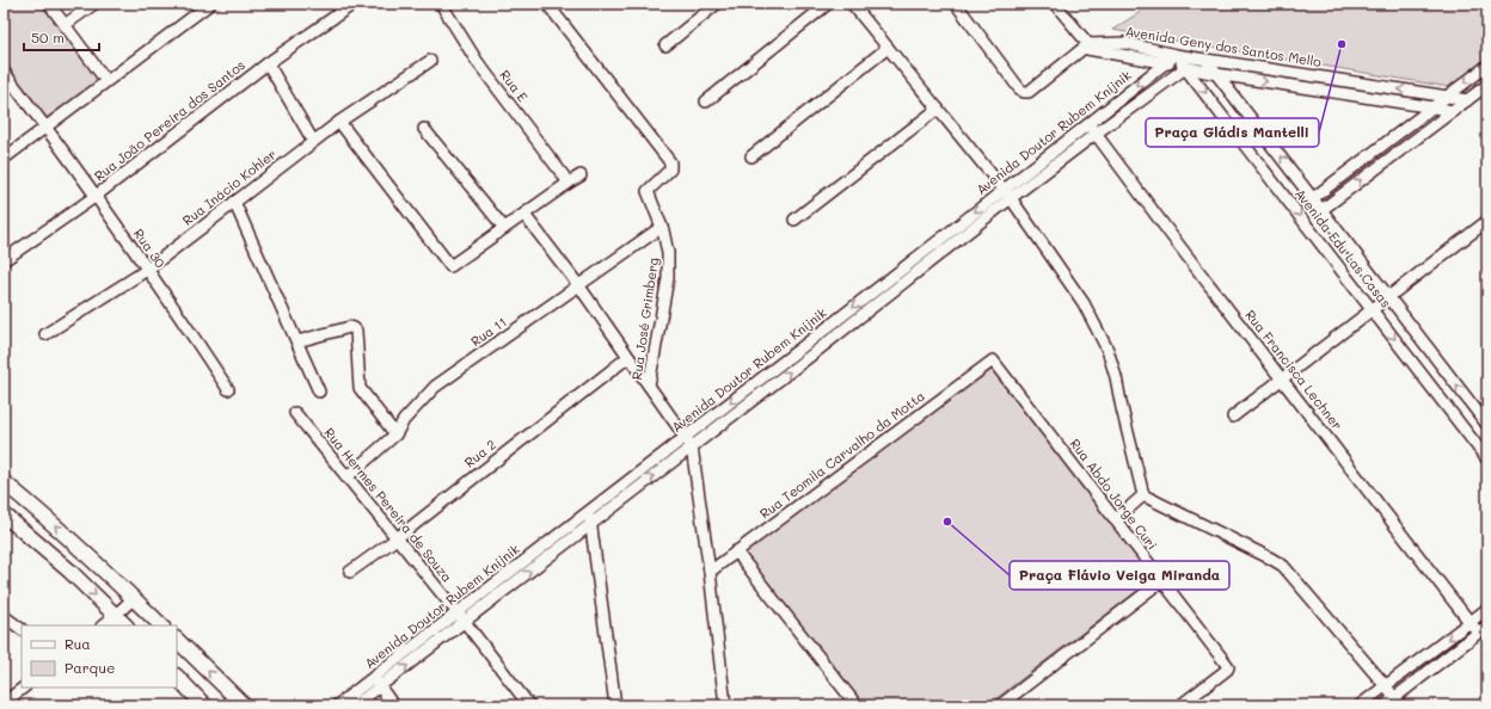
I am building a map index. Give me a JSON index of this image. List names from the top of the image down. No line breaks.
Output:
{"streets":{"street":["Avenida Geny dos Santos Mello","Rua E","Rua João Pereira dos Santos","Avenida Doutor Rubem Knijnik","Rua Inácio Kohler","Rua 30","Avenida Edu Las Casas","Rua José Grimberg","Rua 11","Rua Francisca Lechner","Rua 2","Rua Teomila Carvalho da Motta","Rua Abdo Jorge Curi","Rua Hermes Pereira de Souza"]},"crossings":[["Avenida Geny dos Santos Mello","Avenida Doutor Rubem Knijnik"],["Avenida Geny dos Santos Mello","Avenida Edu Las Casas"],["Rua João Pereira dos Santos","Rua 30"],["Avenida Doutor Rubem Knijnik","Avenida Edu Las Casas"],["Avenida Doutor Rubem Knijnik","Rua José Grimberg"],["Avenida Doutor Rubem Knijnik","Rua Francisca Lechner"],["Avenida Doutor Rubem Knijnik","Rua Hermes Pereira de Souza"],["Rua Inácio Kohler","Rua 30"],["Rua José Grimberg","Rua 11"],["Rua José Grimberg","Rua Teomila Carvalho da Motta"],["Rua 11","Rua Hermes Pereira de Souza"],["Rua 2","Rua Hermes Pereira de Souza"],["Rua Teomila Carvalho da Motta","Rua Abdo Jorge Curi"]],"places":["Praça Gládis Mantelli","Praça Flávio Veiga Miranda"],"legend":["Rua","Parque"],"scale_bar":"50 m"}
